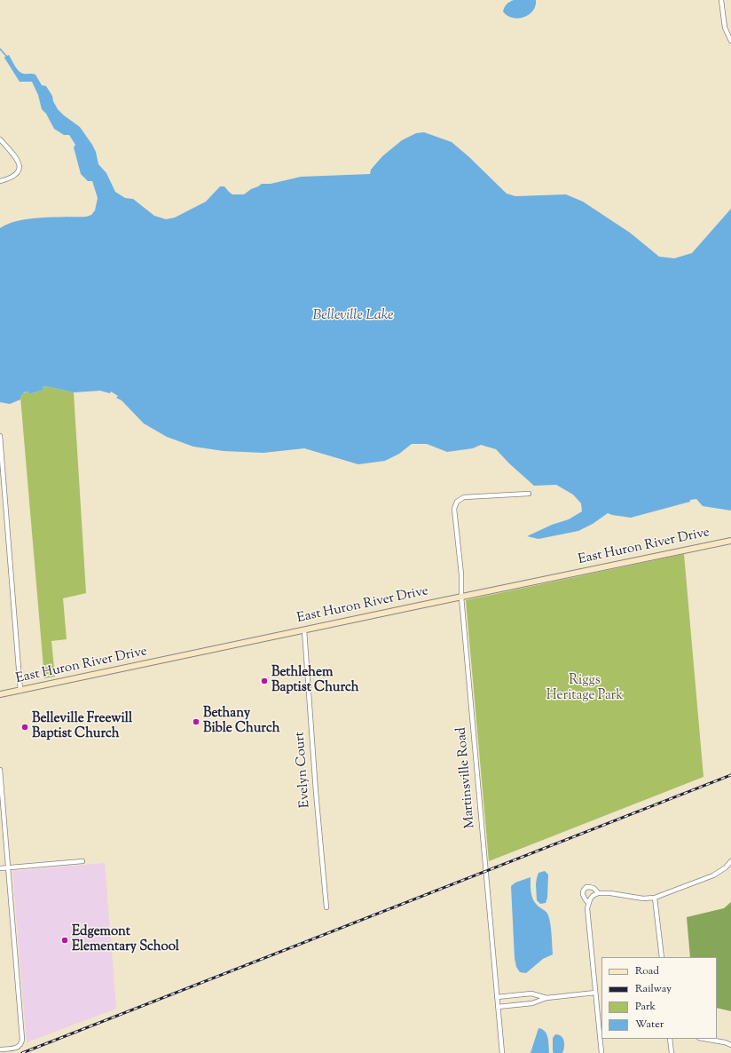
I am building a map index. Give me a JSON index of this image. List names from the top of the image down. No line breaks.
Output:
{"streets":{"main road":["East Huron River Drive"],"street":["Evelyn Court","Martinsville Road"]},"crossings":[["East Huron River Drive","Evelyn Court"],["East Huron River Drive","Martinsville Road"]],"water":["Belleville Lake"],"parks":["Riggs Heritage Park"],"places":["Bethlehem Baptist Church","Bethany Bible Church","Belleville Freewill Baptist Church","Edgemont Elementary School"],"legend":["Road","Railway","Park","Water"]}
